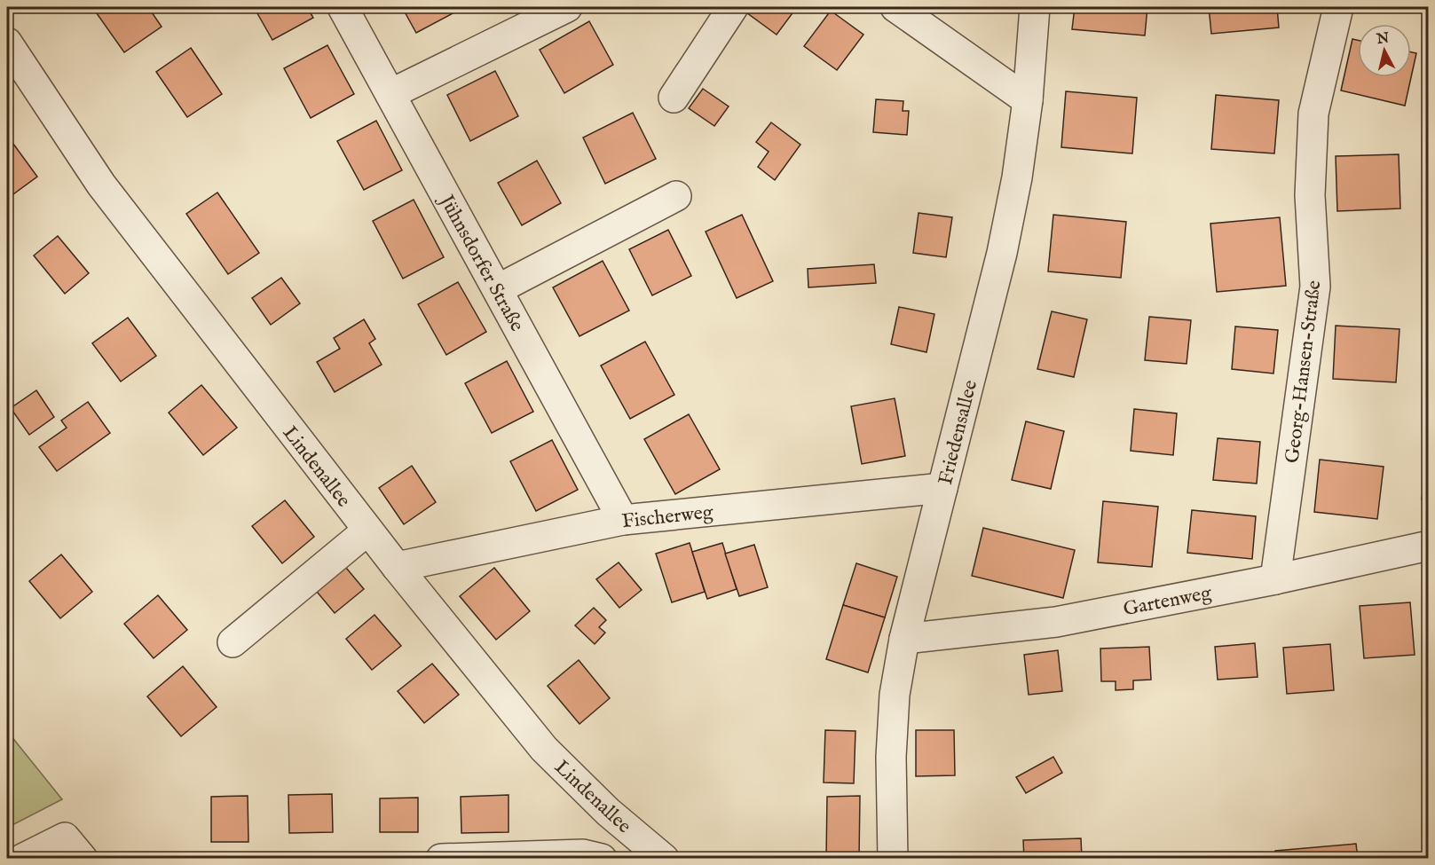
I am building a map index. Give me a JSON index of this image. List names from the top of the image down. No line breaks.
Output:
{"streets":{"street":["Jühnsdorfer Straße","Georg-Hansen-Straße","Friedensallee","Lindenallee","Fischerweg","Gartenweg"]},"crossings":[["Jühnsdorfer Straße","Fischerweg"],["Georg-Hansen-Straße","Gartenweg"],["Friedensallee","Fischerweg"],["Friedensallee","Gartenweg"],["Lindenallee","Fischerweg"]],"north":"top"}
